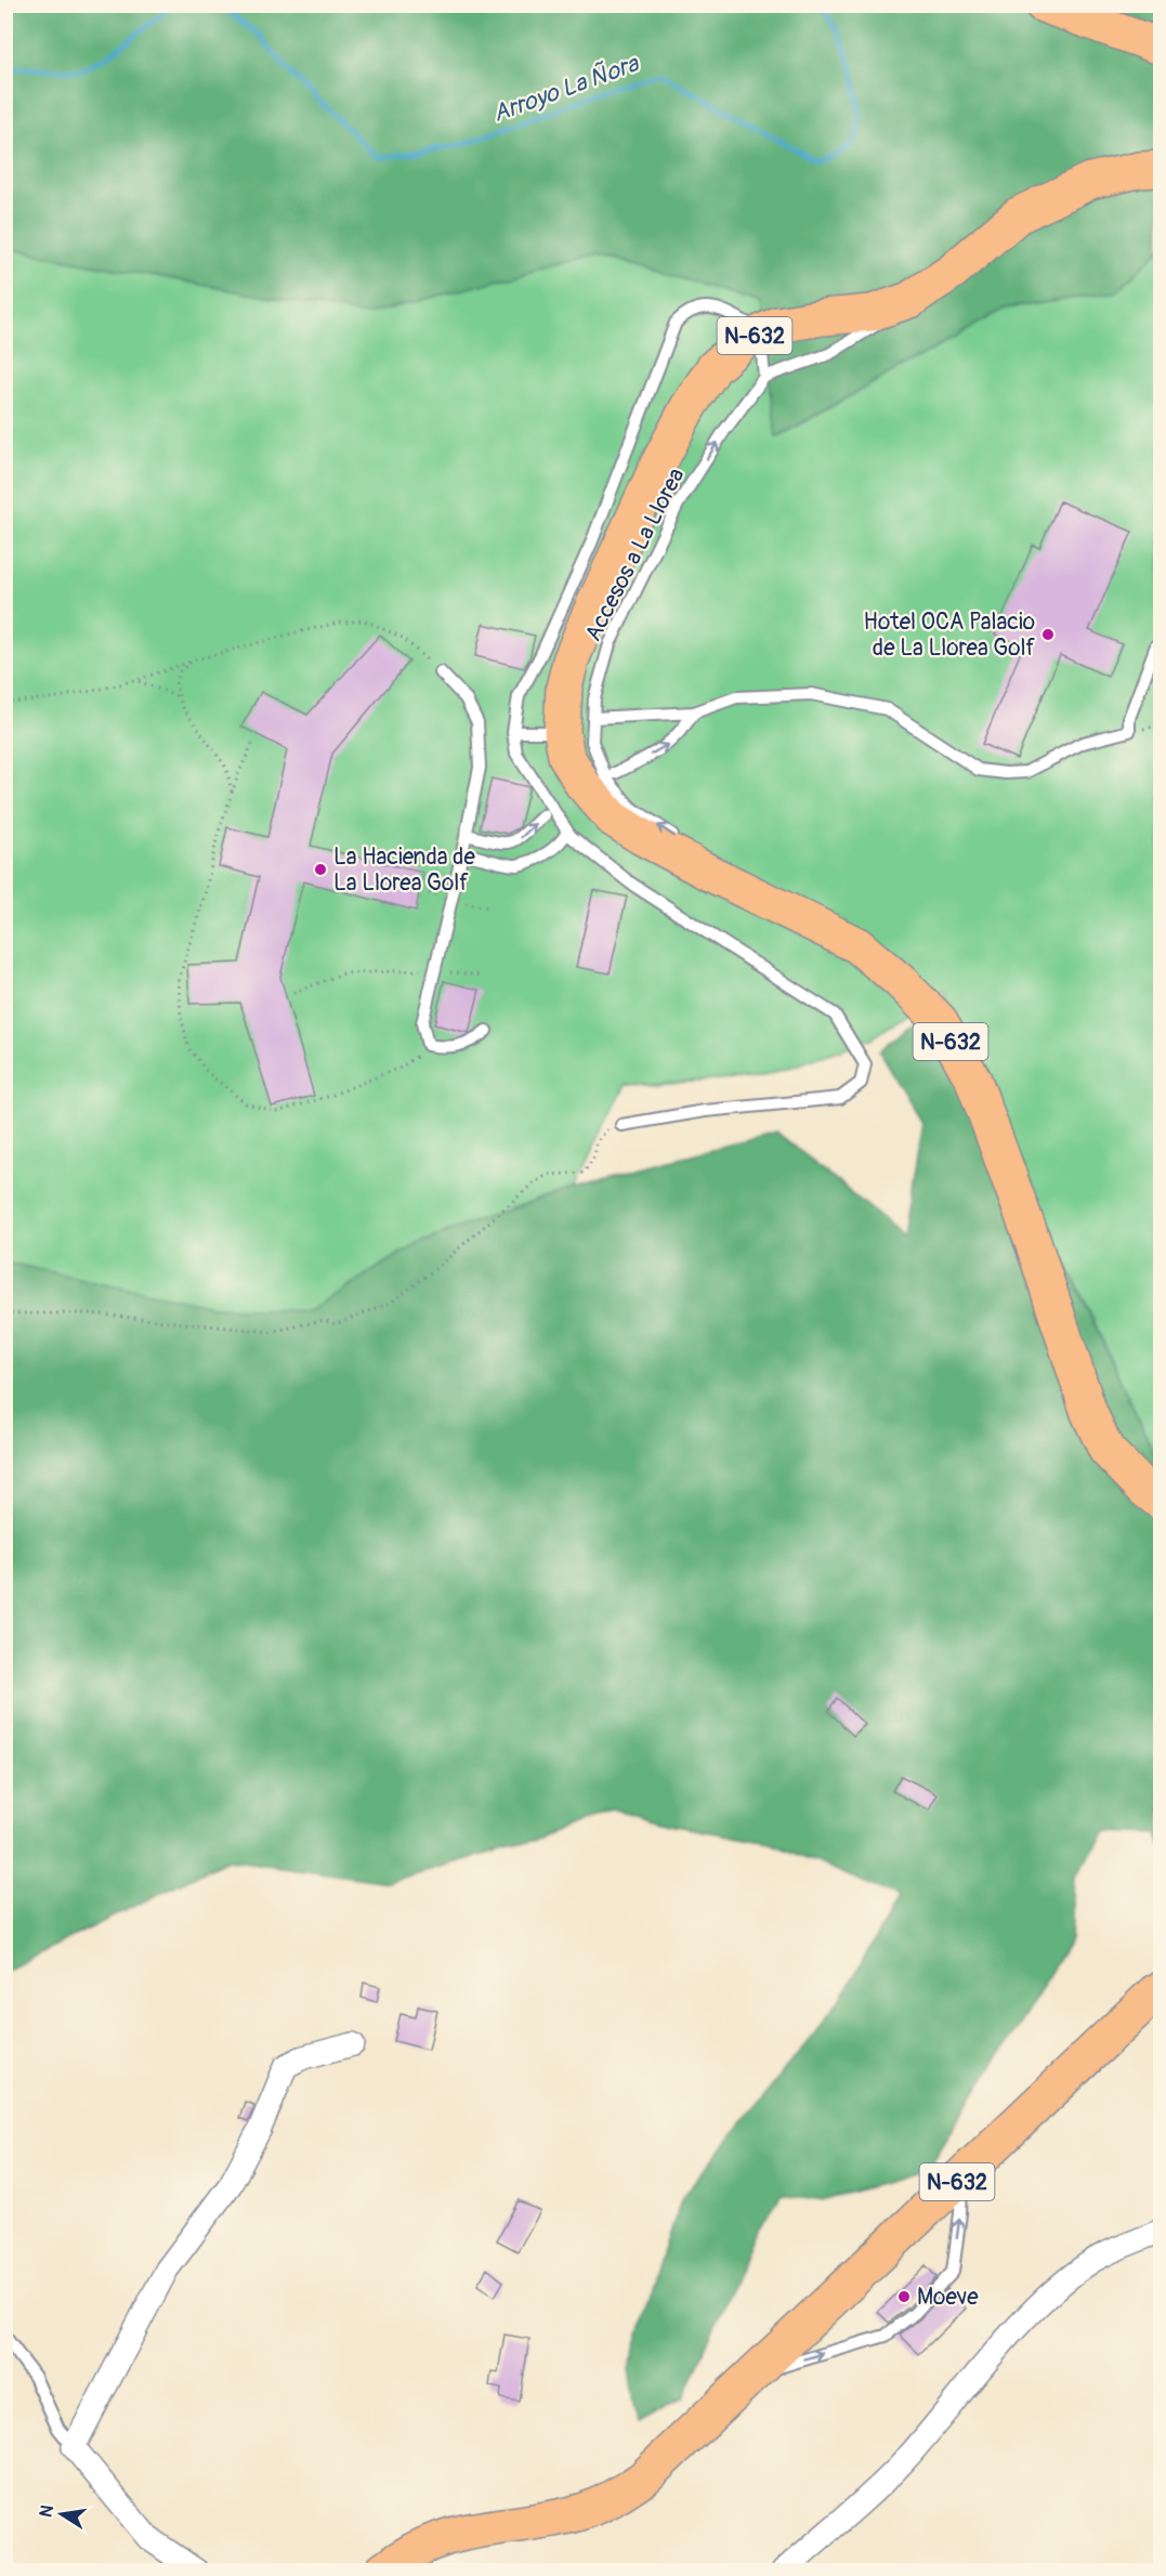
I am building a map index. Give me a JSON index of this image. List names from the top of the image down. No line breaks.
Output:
{"streets":{"highway":["N-632"],"lane":["Accesos a La Llorea"]},"crossings":[["N-632","Accesos a La Llorea"]],"one_way":["Accesos a La Llorea"],"water":["Arroyo La Ñora"],"places":["Hotel OCA Palacio de La Llorea Golf","La Hacienda de La Llorea Golf","Moeve"],"north":"left"}
